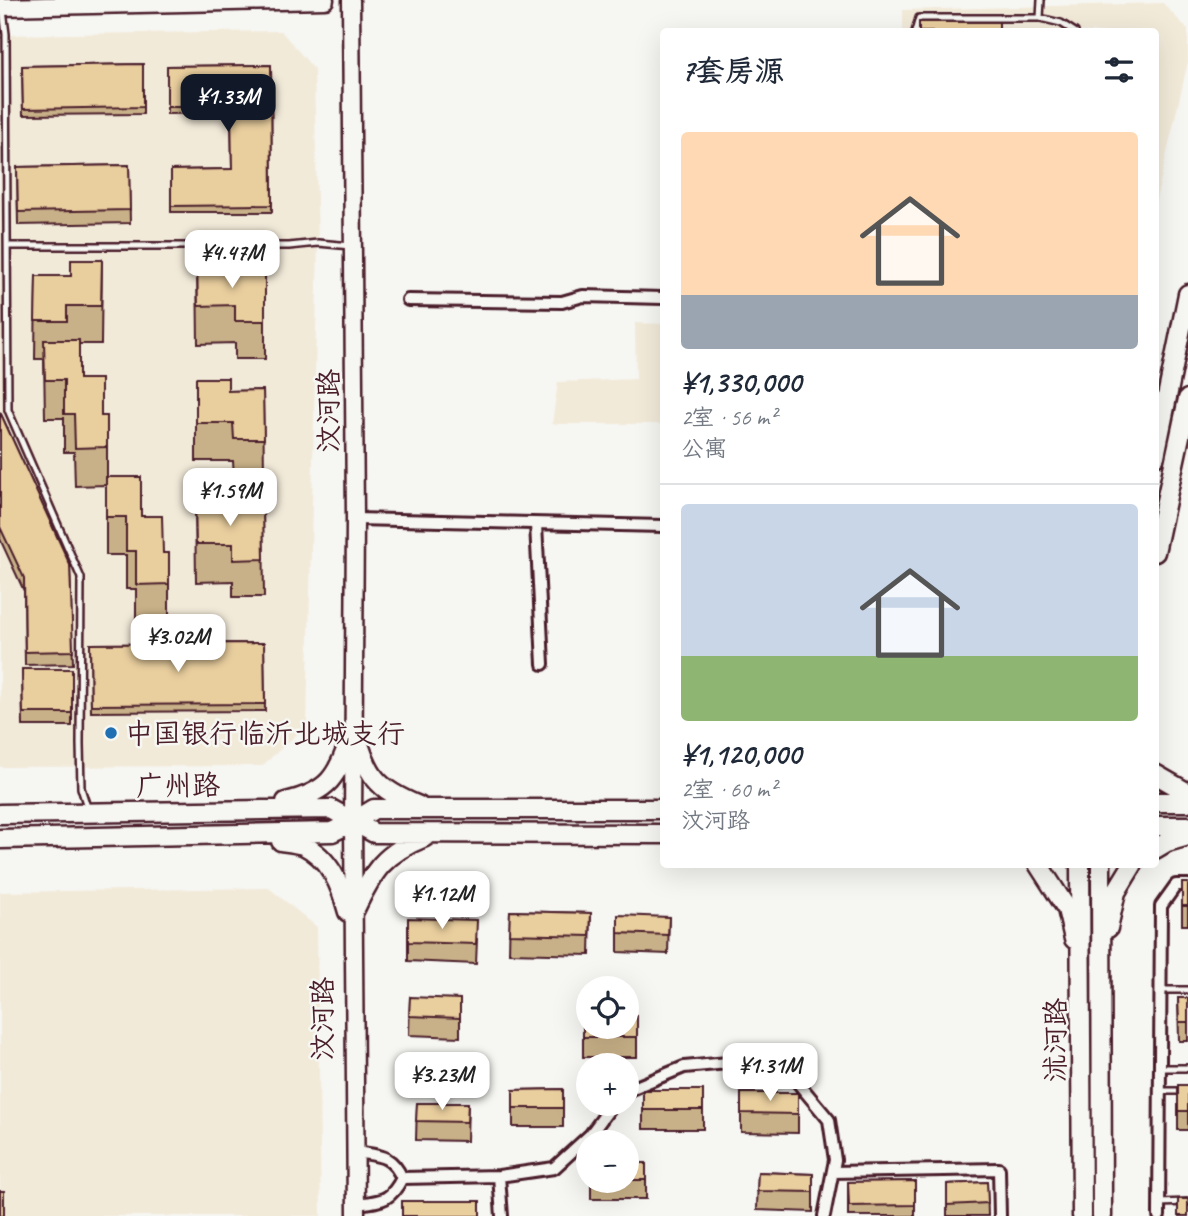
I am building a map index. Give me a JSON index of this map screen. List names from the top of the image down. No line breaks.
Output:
{"streets":{"main road":["广州路","沭河路"],"street":["汶河路"]},"crossings":[["汶河路","广州路"]],"places":["中国银行临沂北城支行"],"page":{"heading":"7套房源","price":["¥1.33M","¥4.47M","¥1.59M","¥3.02M","¥1.12M","¥1.31M","¥3.23M"],"list":[{"name":"¥1,330,000","note":"2室 · 56 m² · 公寓"},{"name":"¥1,120,000","note":"2室 · 60 m² · 汶河路"}],"map_buttons":["+","−"]}}
